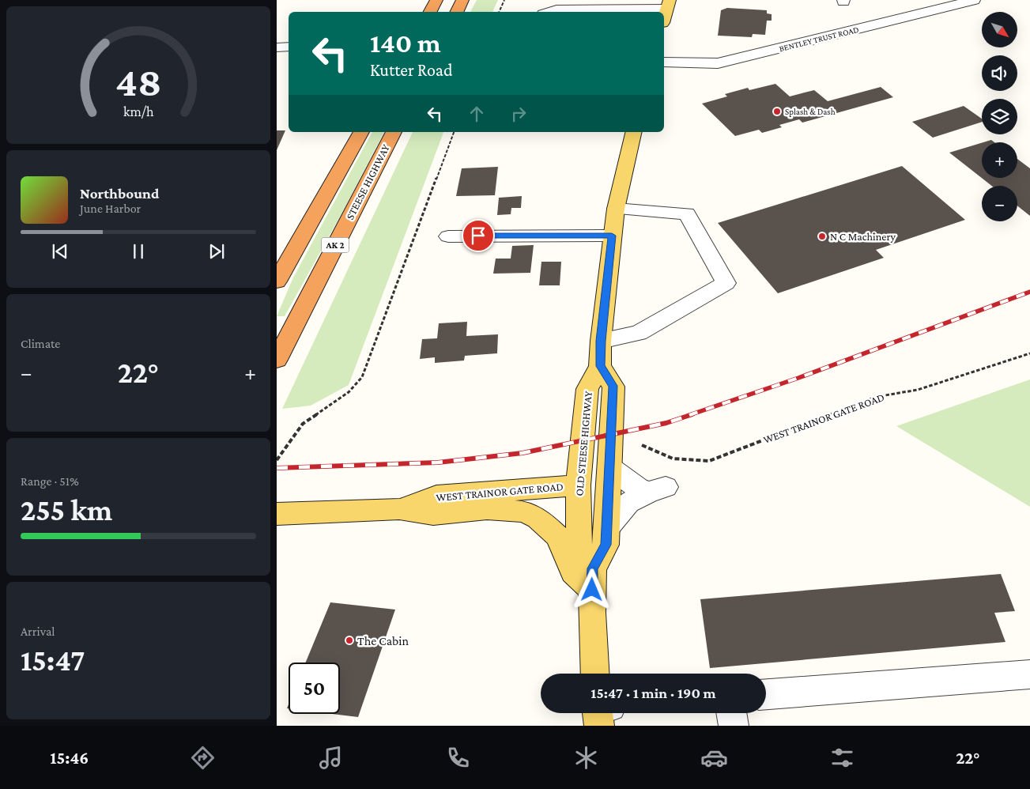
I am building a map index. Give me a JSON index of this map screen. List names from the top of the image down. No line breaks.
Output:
{"streets":{"highway":["STEESE HIGHWAY","AK 2"],"main road":["WEST TRAINOR GATE ROAD","OLD STEESE HIGHWAY"],"street":["BENTLEY TRUST ROAD"]},"crossings":[["WEST TRAINOR GATE ROAD","OLD STEESE HIGHWAY"]],"places":["Splash & Dash","N C Machinery","The Cabin"],"north":"bottom right","page":{"map_buttons":["+","−"],"turn":["140 m","Kutter Road"],"song":["Northbound","June Harbor"],"tile":["Climate",["Range · 51%","255 km"],["Arrival","15:47"]],"heat":["−","22°","+"],"limit":"50","trip":"15:47 · 1 min · 190 m","tabs":["15:46","22°"],"gauge":["48","km/h"]}}
